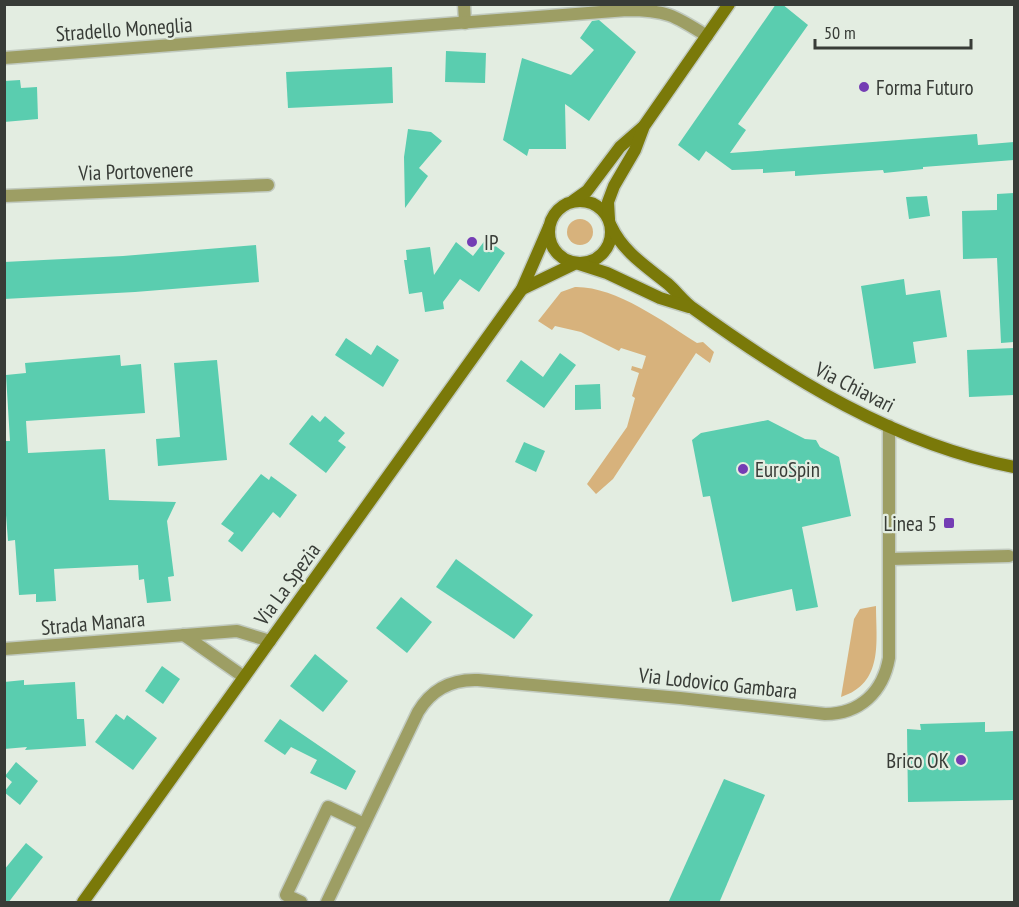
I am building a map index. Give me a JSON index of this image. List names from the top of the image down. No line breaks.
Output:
{"streets":{"main road":["Via Chiavari","Via La Spezia"],"street":["Stradello Moneglia","Via Portovenere","Strada Manara","Via Lodovico Gambara"]},"crossings":[["Stradello Moneglia","Via La Spezia"],["Via Chiavari","Via La Spezia"],["Via Chiavari","Via Lodovico Gambara"],["Via La Spezia","Strada Manara"]],"places":{"other":["Forma Futuro","IP","EuroSpin","Brico OK"],"transit":["Linea 5"]},"scale_bar":"50 m"}
